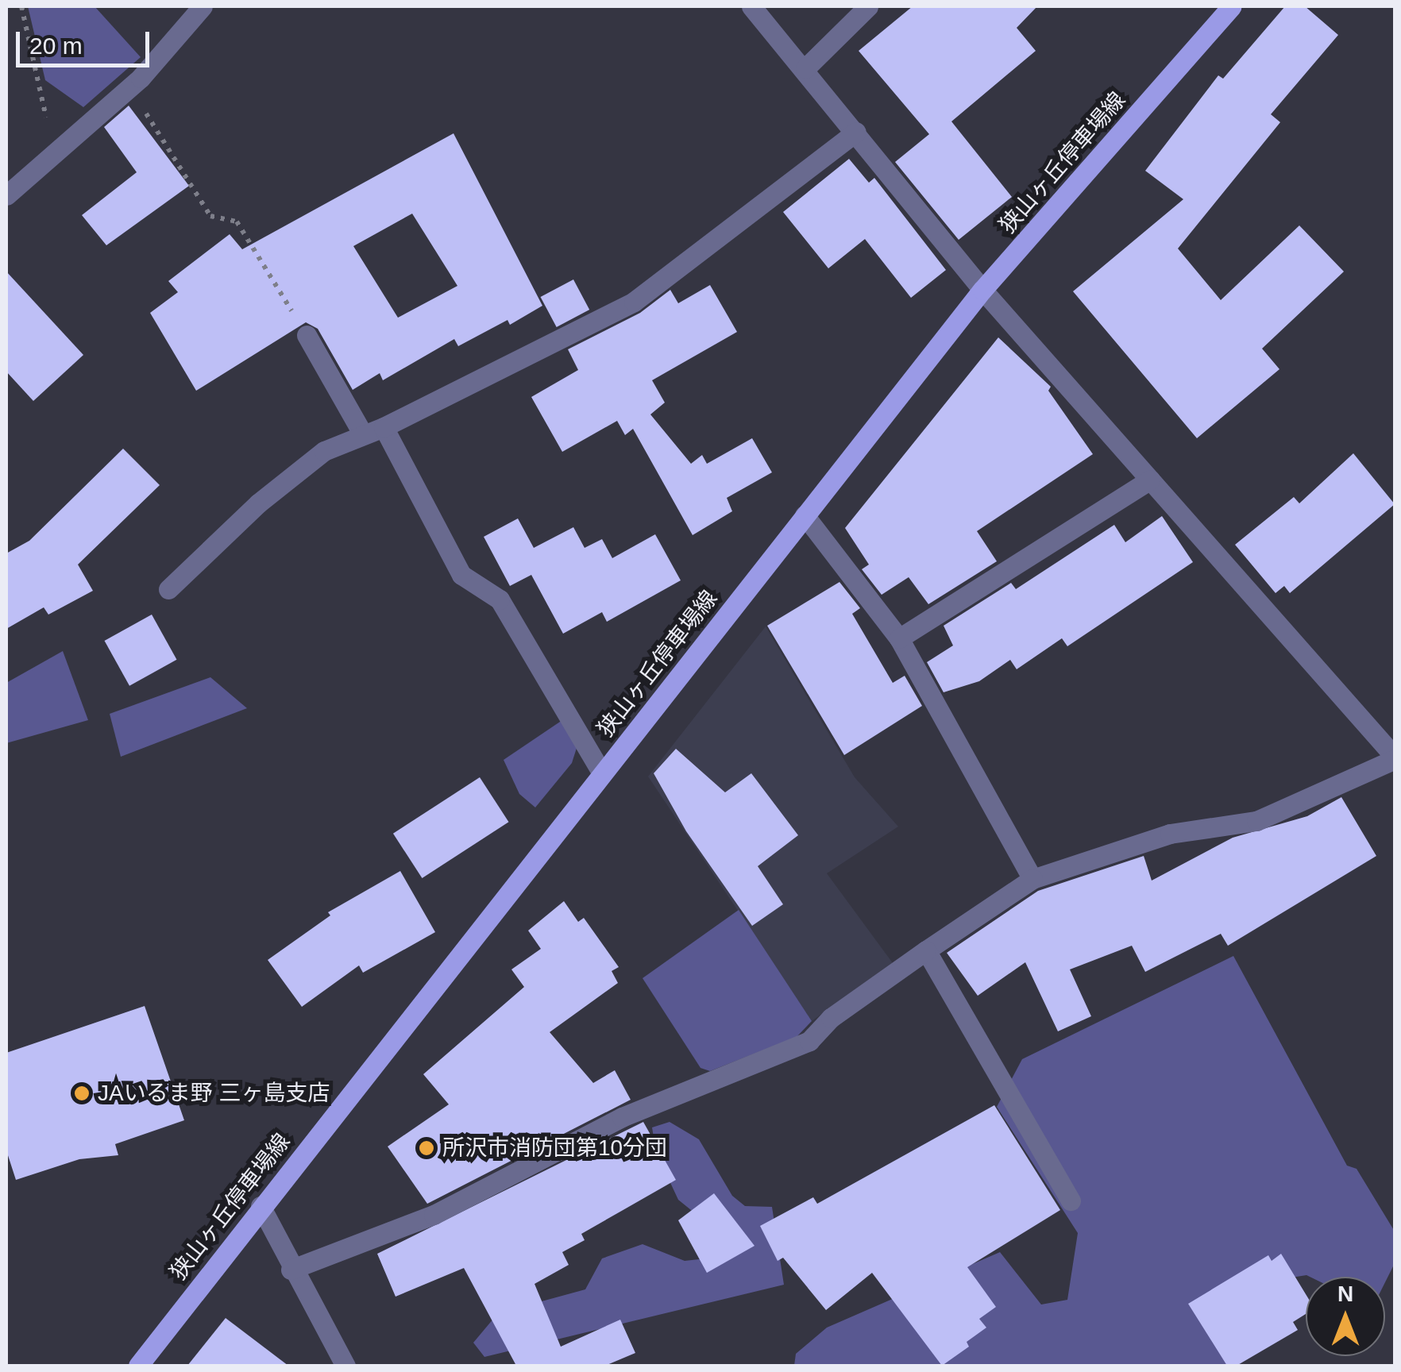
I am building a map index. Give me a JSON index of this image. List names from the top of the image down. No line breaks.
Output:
{"streets":{"main road":["狭山ヶ丘停車場線"]},"places":["JAいるま野 三ヶ島支店","所沢市消防団第10分団"],"scale_bar":"20 m","north":"top"}
